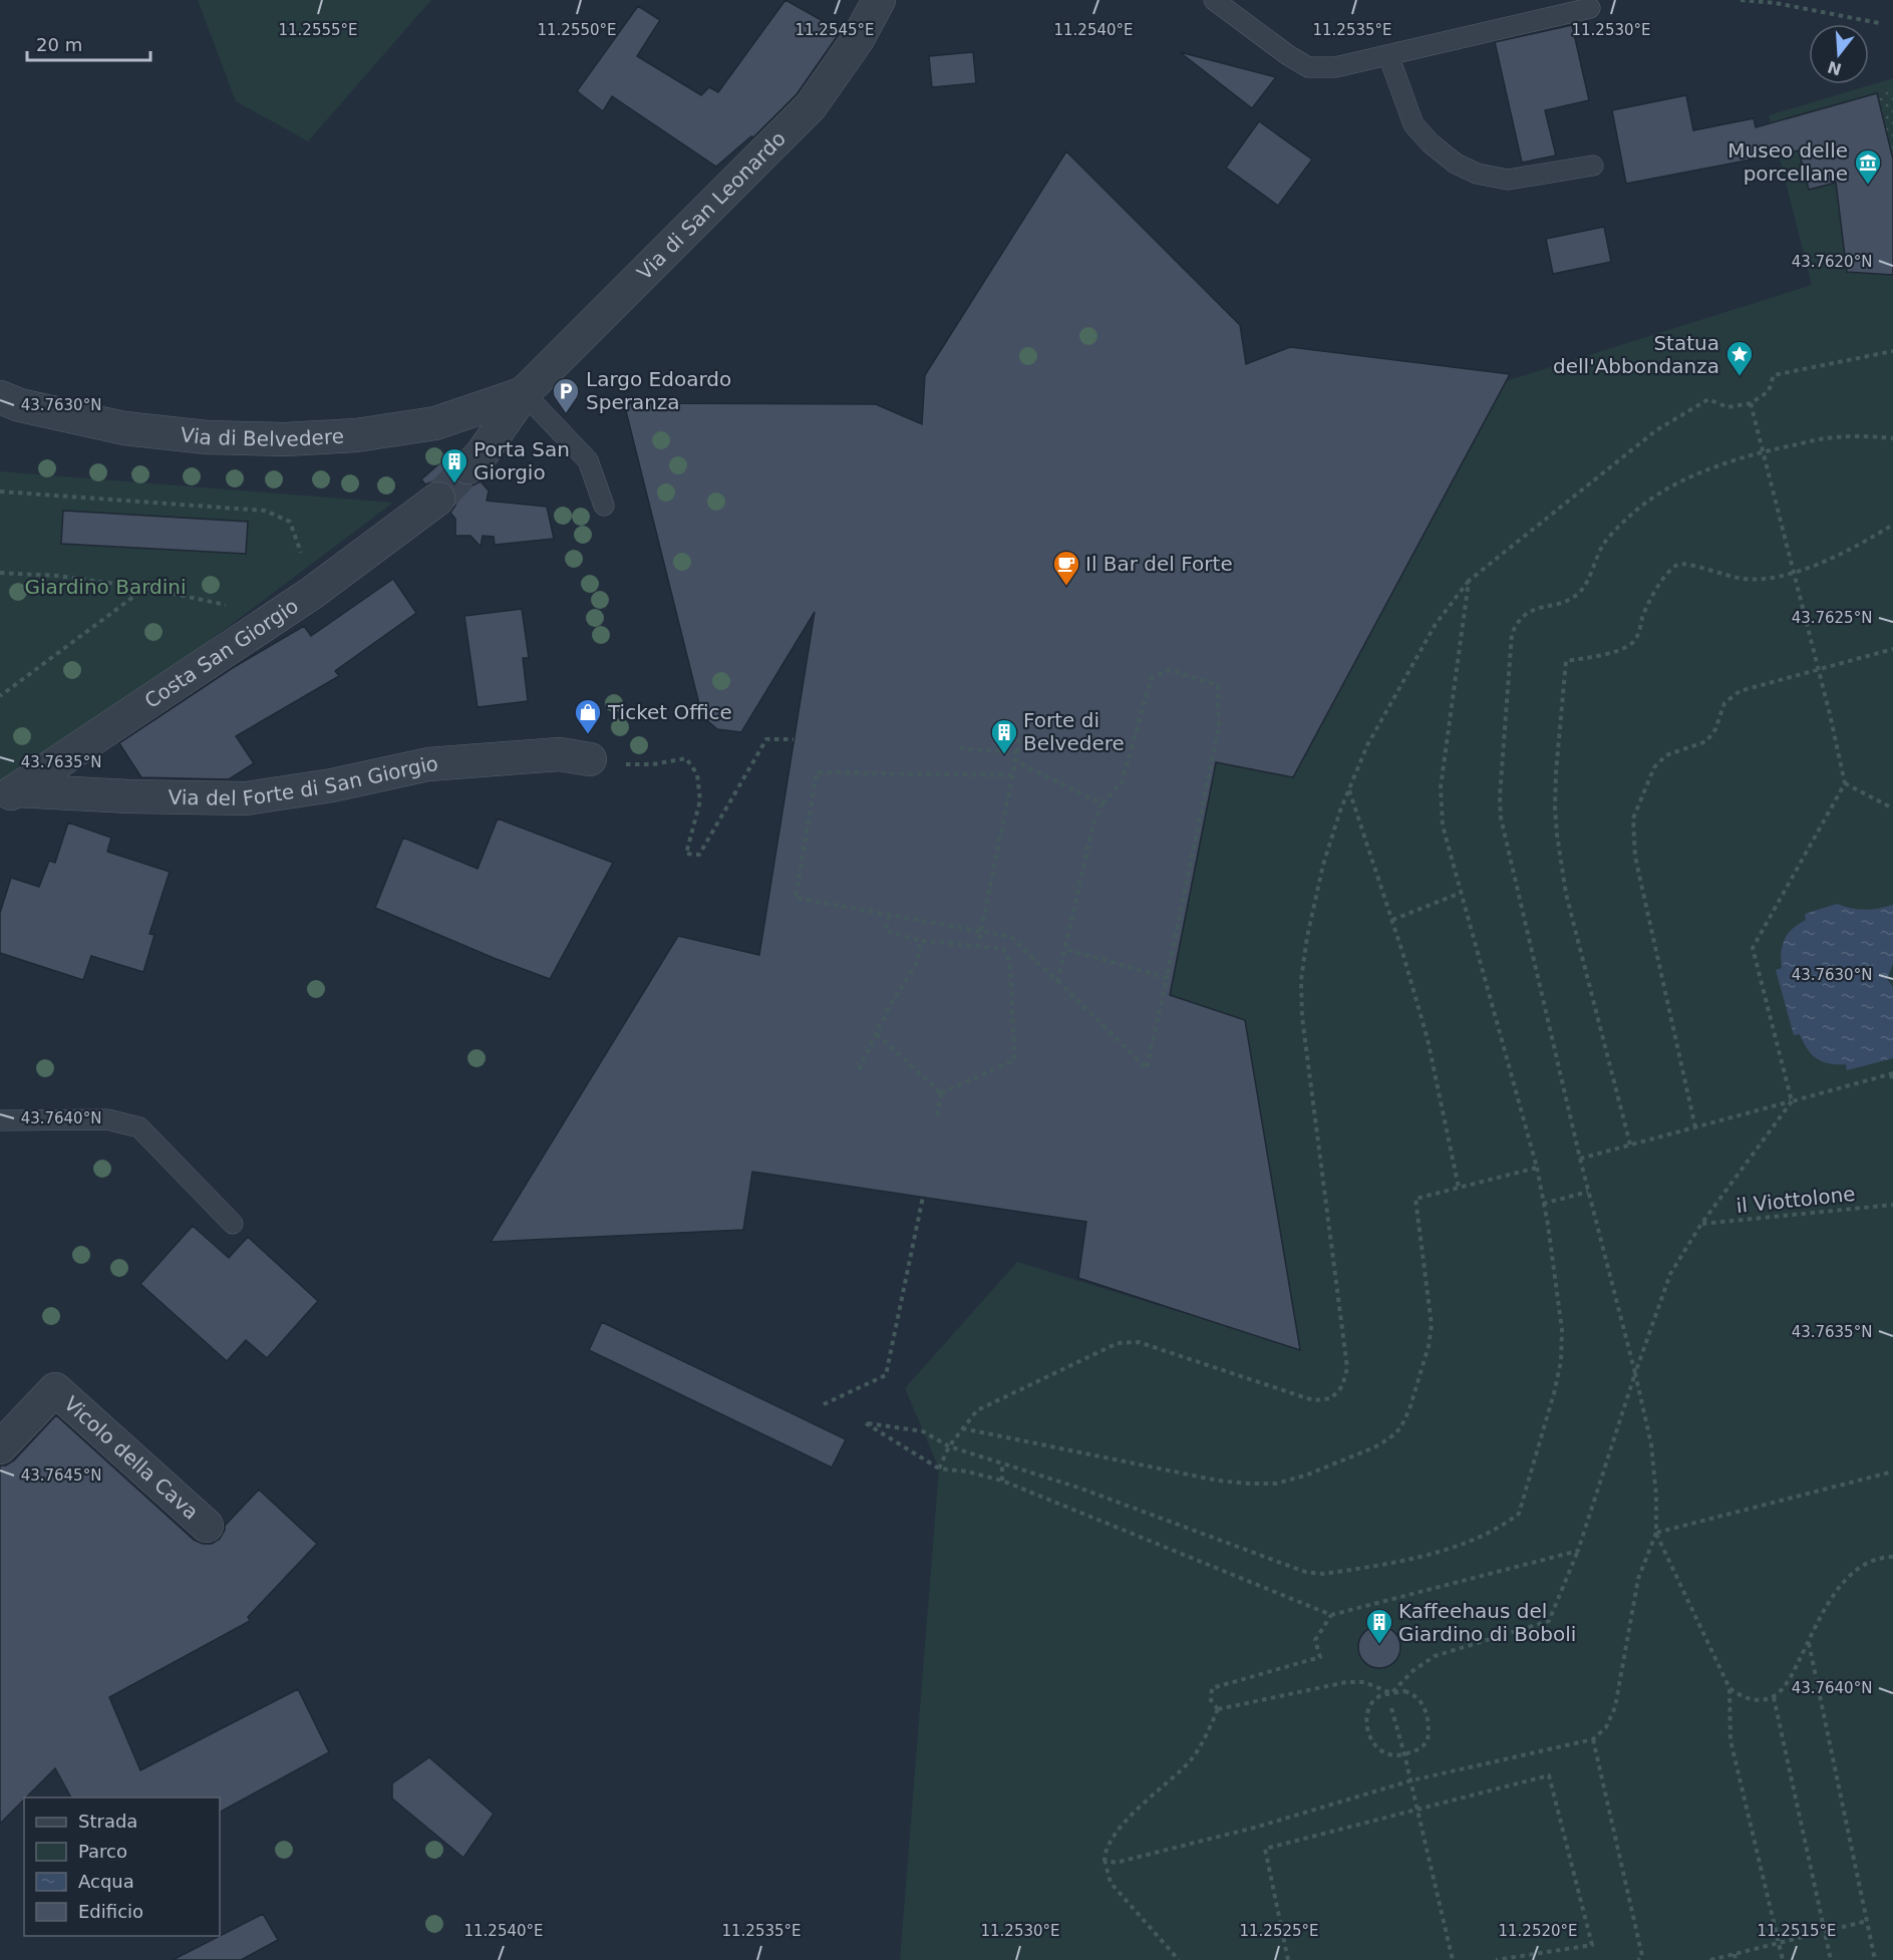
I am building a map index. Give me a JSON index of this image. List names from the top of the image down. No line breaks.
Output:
{"streets":{"street":["Via di San Leonardo","Via di Belvedere","Costa San Giorgio","Via del Forte di San Giorgio","Vicolo della Cava"],"path":["il Viottolone"]},"crossings":[["Via di San Leonardo","Via di Belvedere"],["Costa San Giorgio","Via del Forte di San Giorgio"]],"parks":["Giardino Bardini"],"places":{"museum":["Museo delle porcellane"],"place":["Statua dell'Abbondanza"],"parking":["Largo Edoardo Speranza"],"building":["Porta San Giorgio","Forte di Belvedere","Kaffeehaus del Giardino di Boboli"],"cafe":["Il Bar del Forte"],"shop":["Ticket Office"]},"legend":["Strada","Parco","Acqua","Edificio"],"scale_bar":"20 m","north":"bottom","coordinates":["11.2555°E","11.2550°E","11.2545°E","11.2540°E","11.2535°E","11.2530°E","43.7620°N","43.7630°N","43.7625°N","43.7635°N","43.7640°N","43.7645°N","11.2525°E","11.2520°E","11.2515°E"]}
